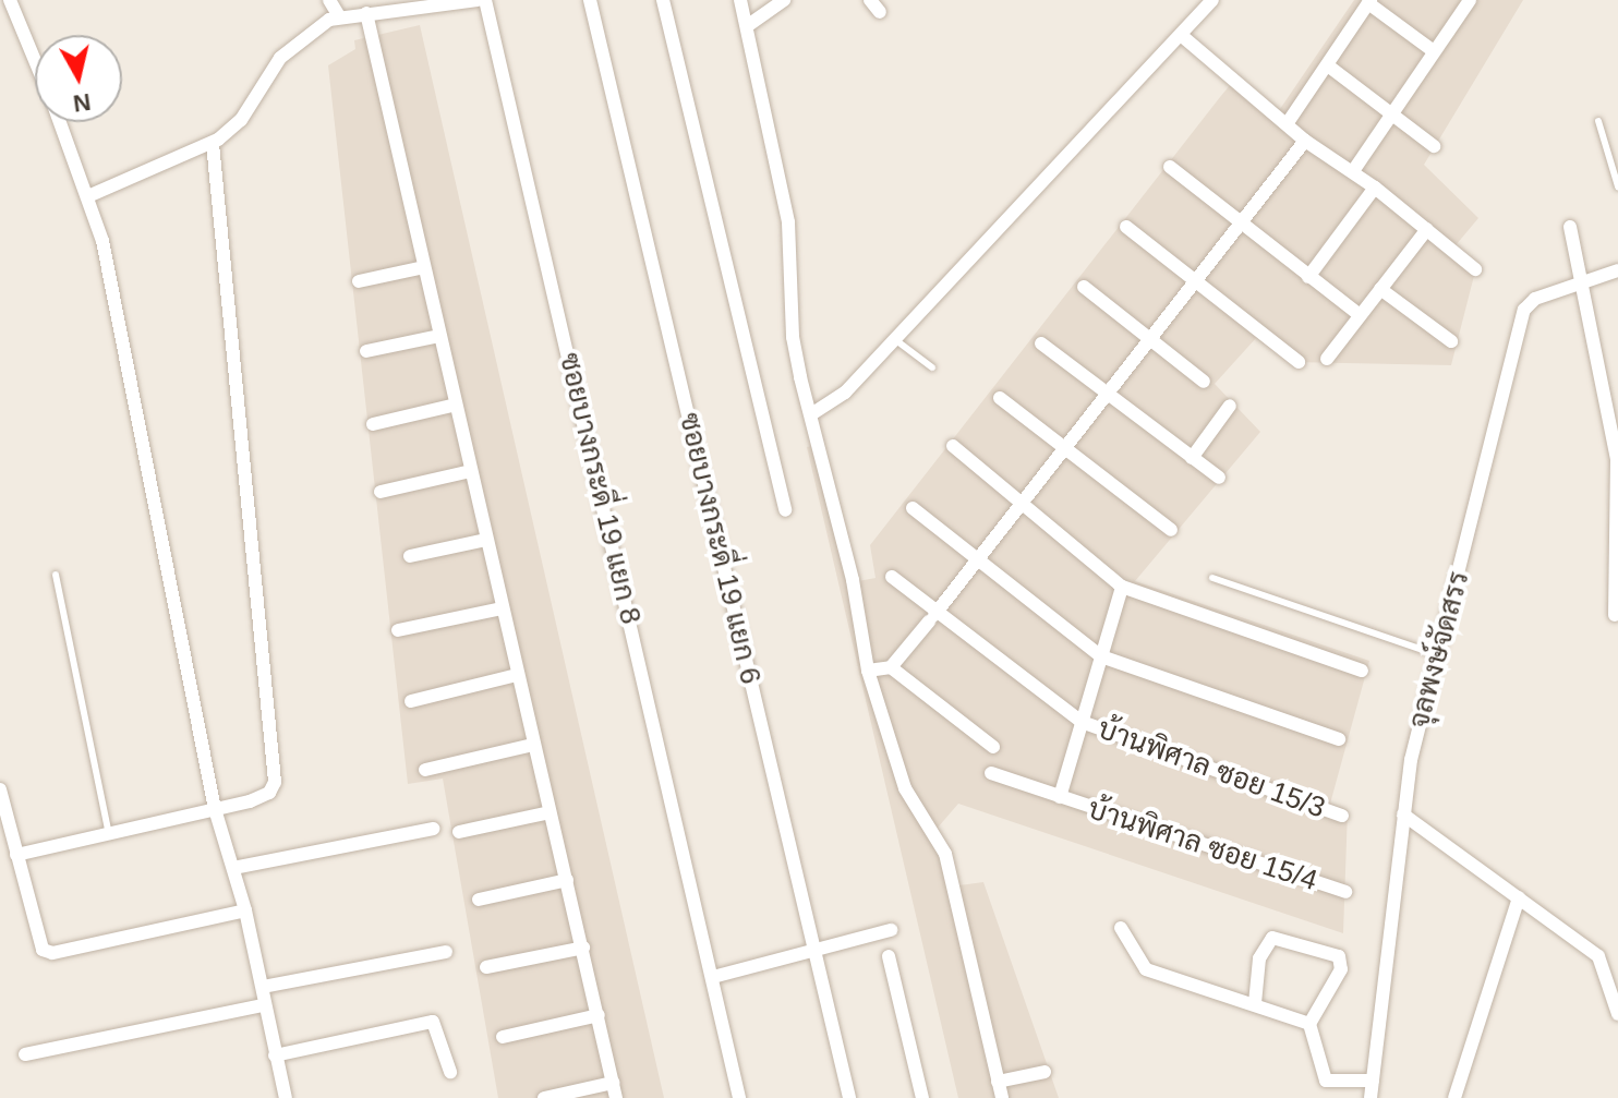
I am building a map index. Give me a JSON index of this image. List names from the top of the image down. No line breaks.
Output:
{"streets":{"street":["ซอยบางกระดี่ 19 แยก 8","ซอยบางกระดี่ 19 แยก 6","จุลพงษ์จัดสรร","บ้านพิศาล ซอย 15/3","บ้านพิศาล ซอย 15/4"]},"north":"bottom"}
